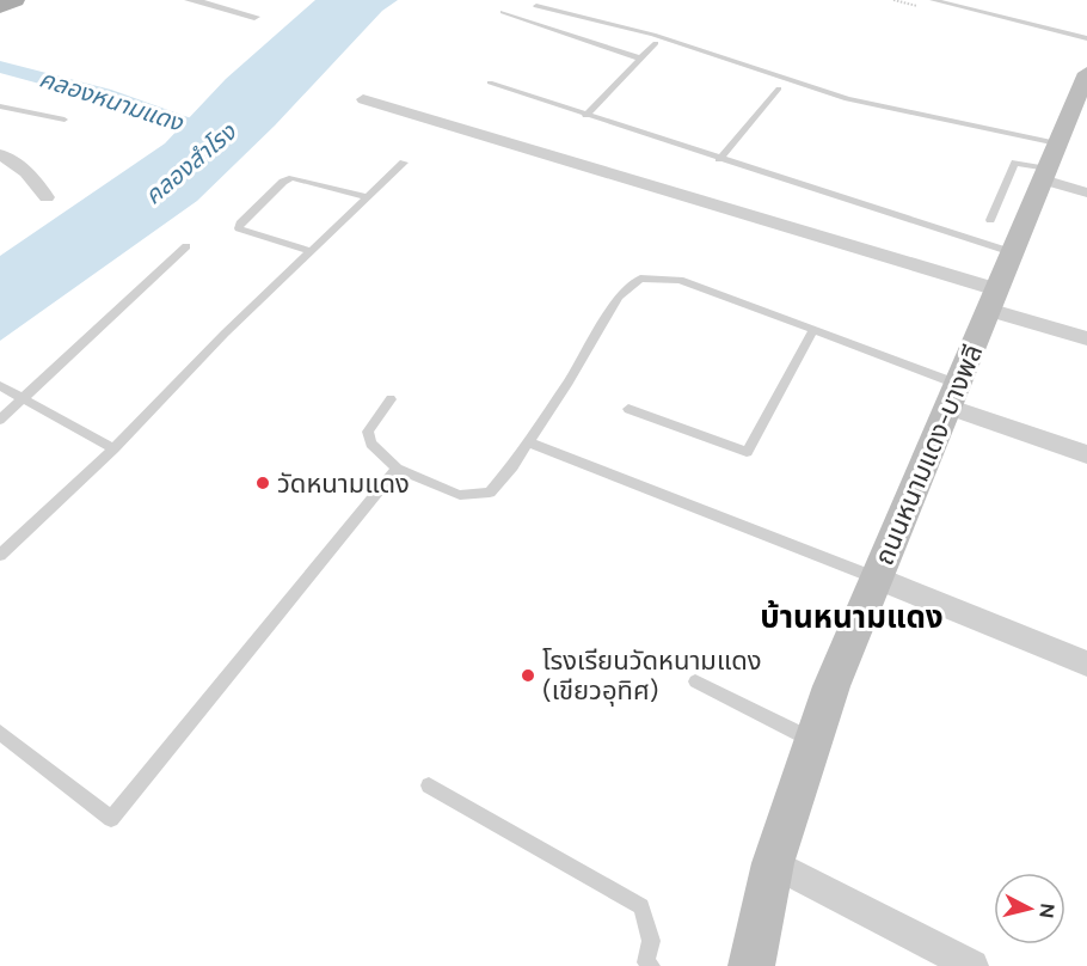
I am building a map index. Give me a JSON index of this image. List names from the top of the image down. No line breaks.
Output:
{"streets":{"main road":["ถนนหนามแดง-บางพลี"]},"districts":["บ้านหนามแดง"],"water":["คลองหนามแดง","คลองสำโรง"],"places":["วัดหนามแดง","โรงเรียนวัดหนามแดง (เขียวอุทิศ)"],"north":"right"}
